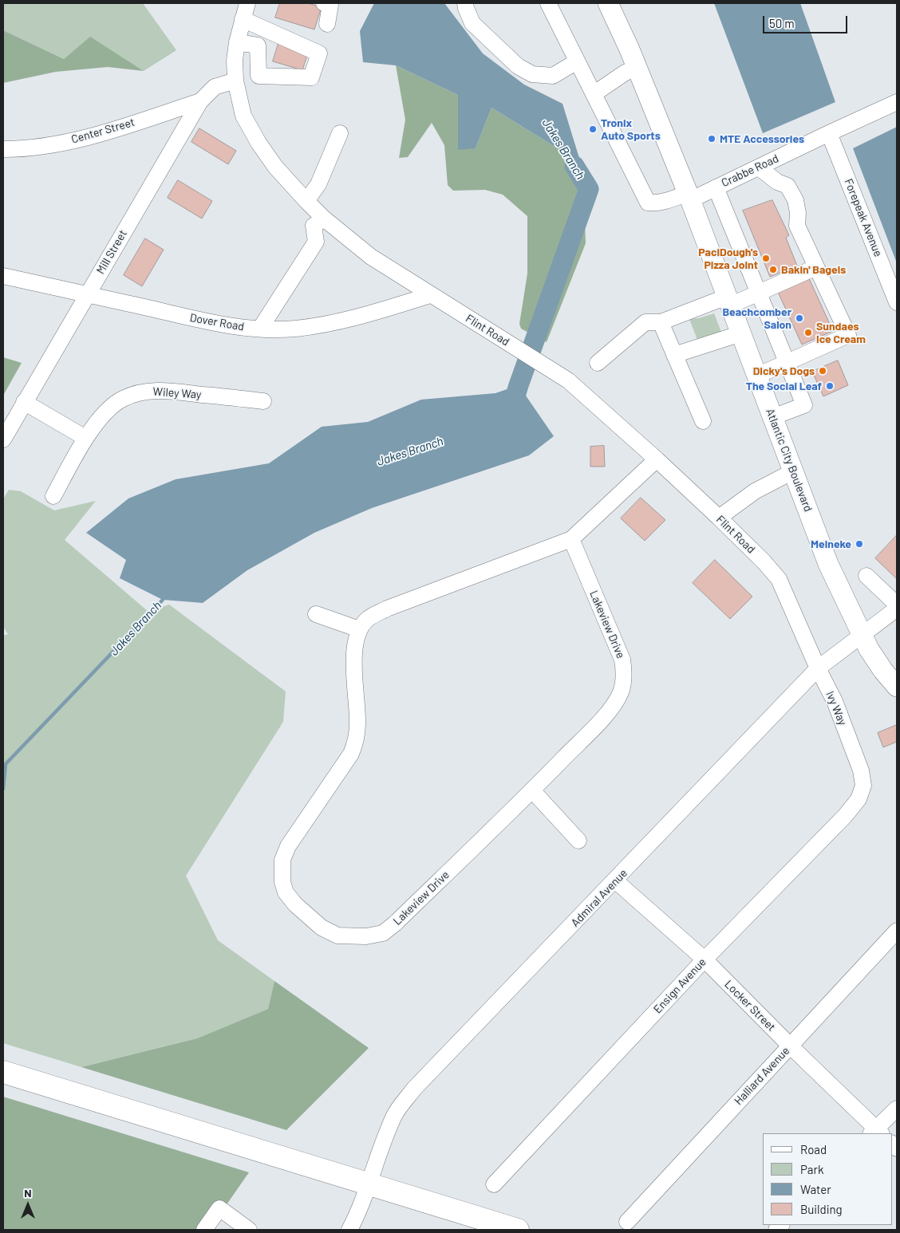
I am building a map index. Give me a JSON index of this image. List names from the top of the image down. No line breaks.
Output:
{"streets":{"main road":["Atlantic City Boulevard"],"street":["Center Street","Crabbe Road","Forepeak Avenue","Mill Street","Dover Road","Flint Road","Wiley Way","Lakeview Drive","Ivy Way","Admiral Avenue","Ensign Avenue","Locker Street","Halliard Avenue"]},"crossings":[["Center Street","Mill Street"],["Crabbe Road","Forepeak Avenue"],["Crabbe Road","Atlantic City Boulevard"],["Mill Street","Dover Road"],["Mill Street","Flint Road"],["Dover Road","Flint Road"],["Flint Road","Ivy Way"],["Atlantic City Boulevard","Admiral Avenue"],["Ivy Way","Admiral Avenue"],["Ivy Way","Ensign Avenue"],["Admiral Avenue","Locker Street"],["Ensign Avenue","Locker Street"],["Locker Street","Halliard Avenue"]],"water":["Jakes Branch"],"places":["Tronix Auto Sports","MTE Accessories","PaciDough's Pizza Joint","Bakin' Bagels","Beachcomber Salon","Sundaes Ice Cream","Dicky's Dogs","The Social Leaf","Meineke"],"legend":["Road","Park","Water","Building"],"scale_bar":"50 m","north":"top"}
